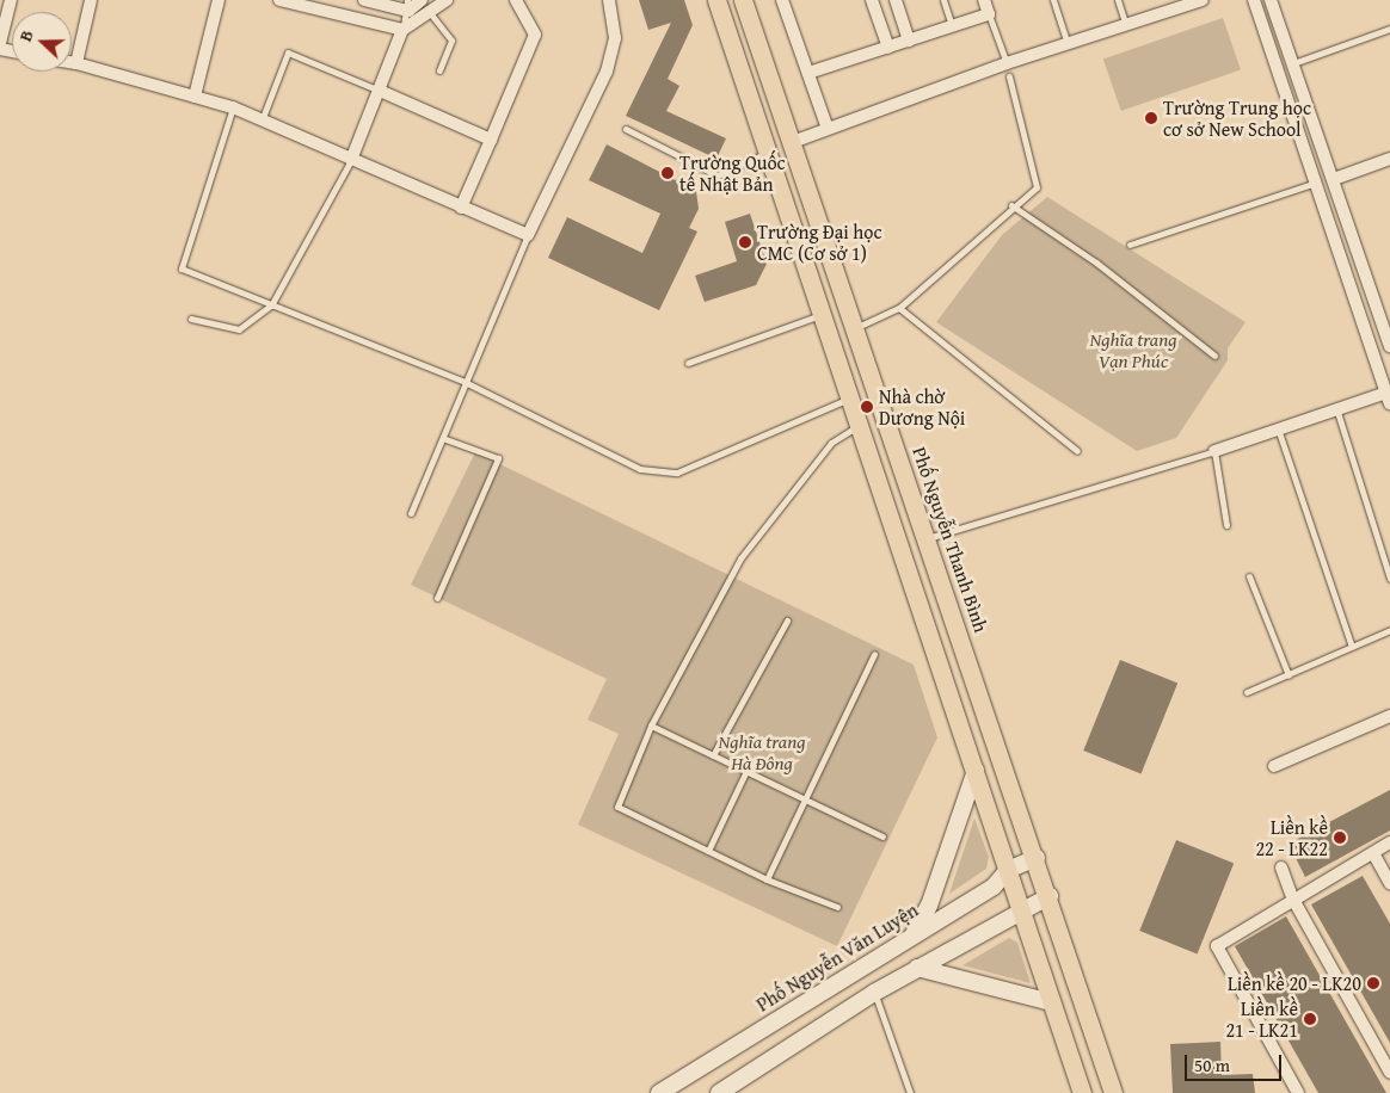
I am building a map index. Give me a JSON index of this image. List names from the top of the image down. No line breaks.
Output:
{"streets":{"main road":["Phố Nguyễn Thanh Bình","Phố Nguyễn Văn Luyện"]},"crossings":[["Phố Nguyễn Thanh Bình","Phố Nguyễn Văn Luyện"]],"parks":["Nghĩa trang Vạn Phúc","Nghĩa trang Hà Đông"],"places":["Trường Trung học cơ sở New School","Trường Quốc tế Nhật Bản","Trường Đại học CMC (Cơ sở 1)","Nhà chờ Dương Nội","Liền kề 22 - LK22","Liền kề 20 - LK20","Liền kề 21 - LK21"],"scale_bar":"50 m","north":"left"}
